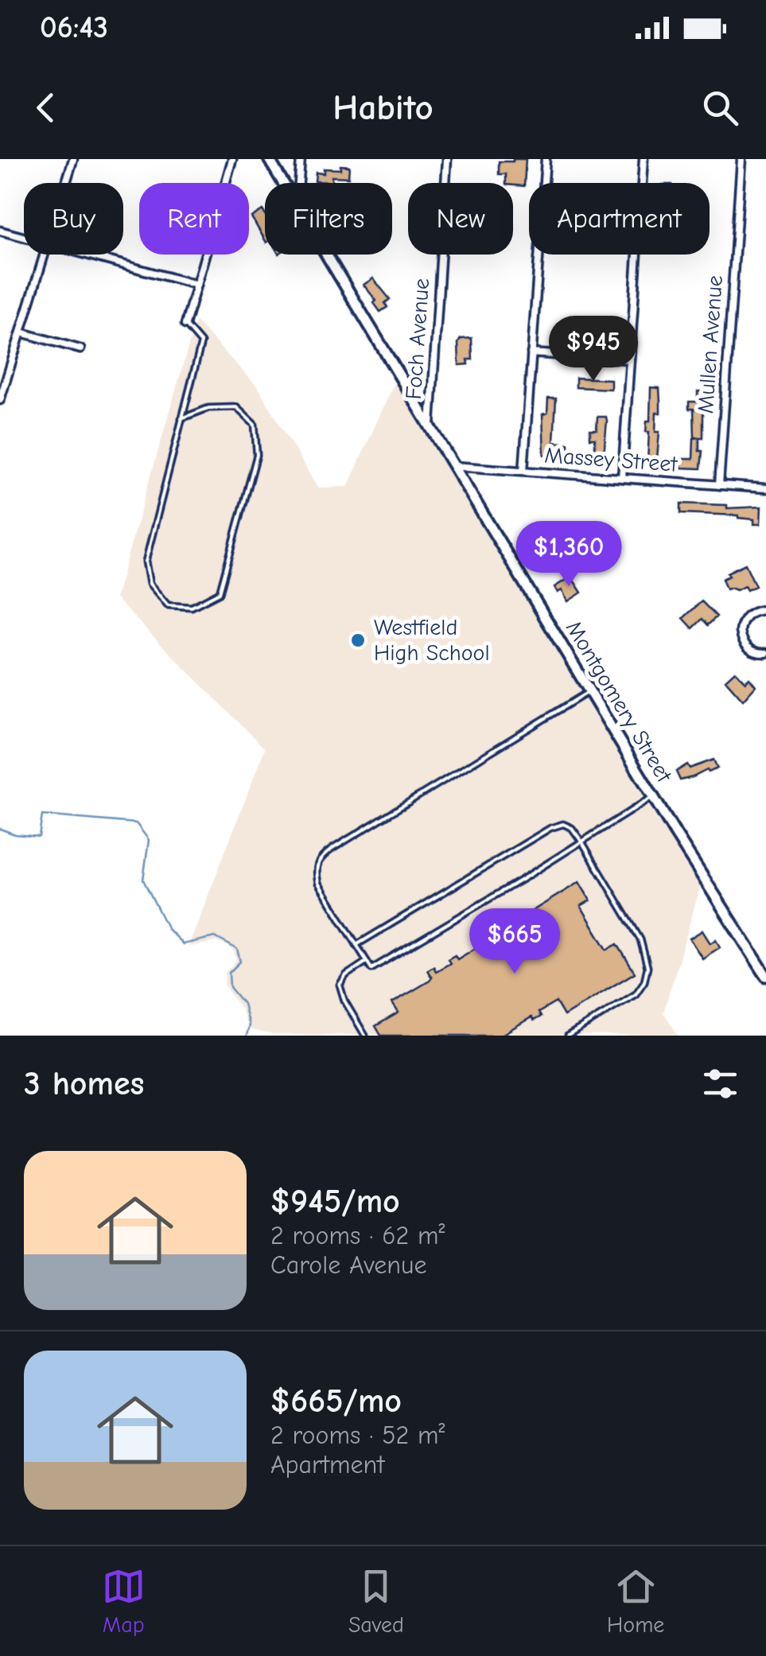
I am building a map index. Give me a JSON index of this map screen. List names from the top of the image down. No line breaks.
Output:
{"streets":{"main road":["Montgomery Street"],"street":["Foch Avenue","Mullen Avenue","Massey Street"]},"crossings":[["Foch Avenue","Montgomery Street"],["Mullen Avenue","Massey Street"],["Massey Street","Montgomery Street"]],"places":["Westfield High School"],"page":{"status":"06:43","header":"Habito","chip":["Buy","Rent","Filters","New","Apartment"],"price":["$945","$1,360","$665"],"heading":"3 homes","list":[{"name":"$945/mo","note":"2 rooms · 62 m² · Carole Avenue"},{"name":"$665/mo","note":"2 rooms · 52 m² · Apartment"}],"tabs":["Map","Saved","Home"]}}
